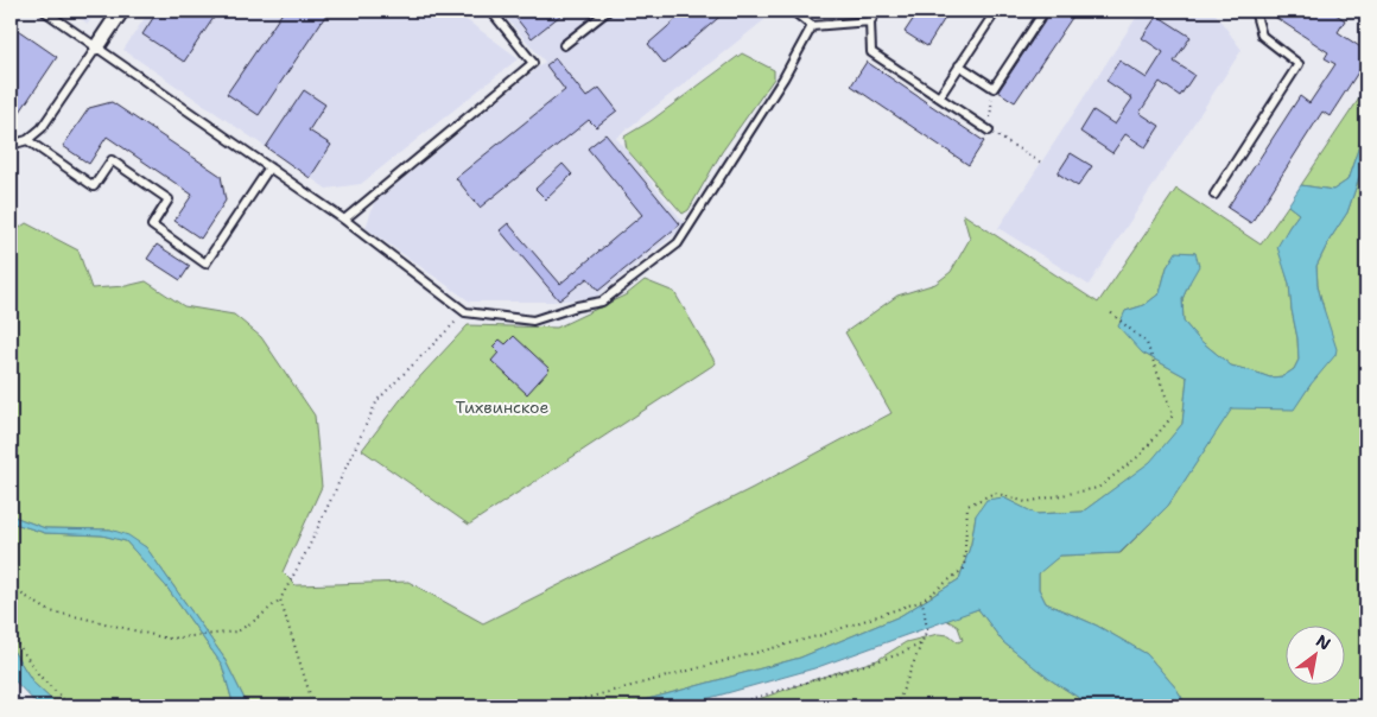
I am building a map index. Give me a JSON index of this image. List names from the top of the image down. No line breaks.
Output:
{"parks":["Тихвинское"],"north":"top right"}
